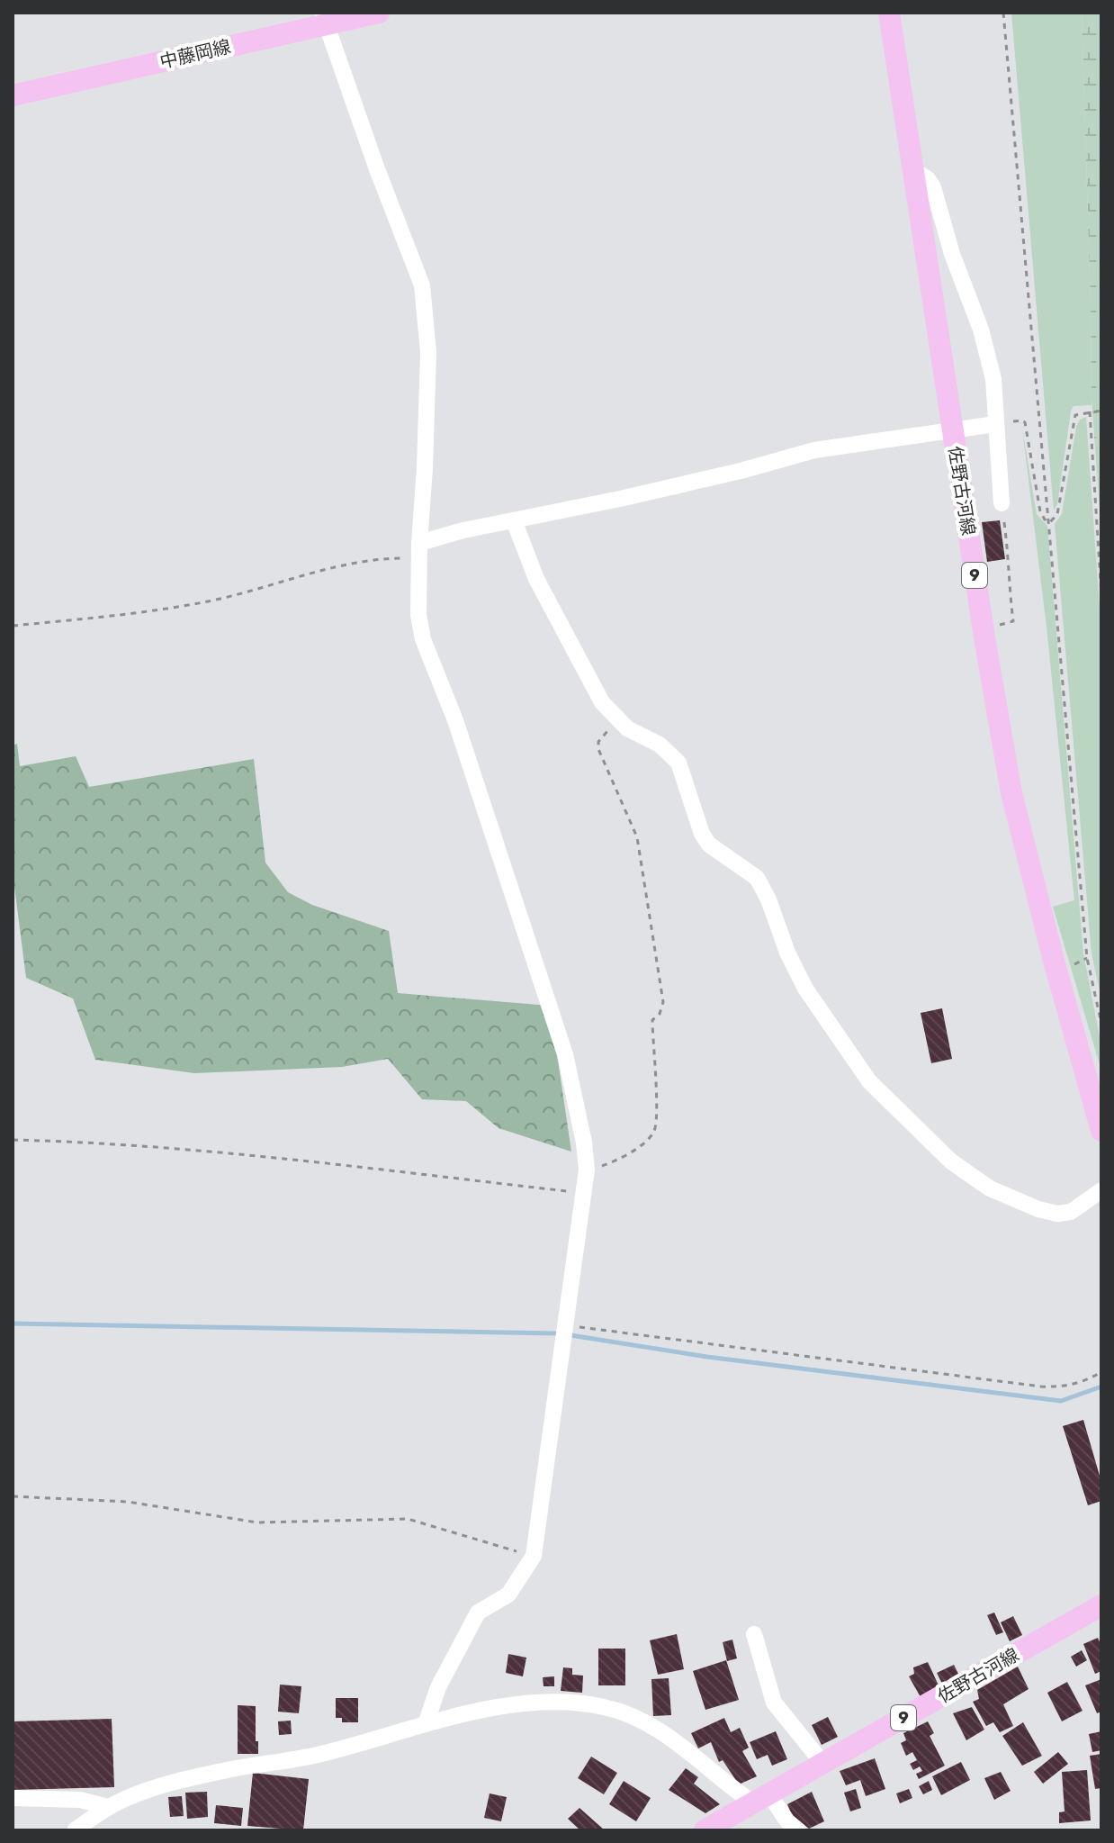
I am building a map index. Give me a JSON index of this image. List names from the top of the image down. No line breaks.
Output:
{"streets":{"main road":["中藤岡線","佐野古河線","9"]}}
